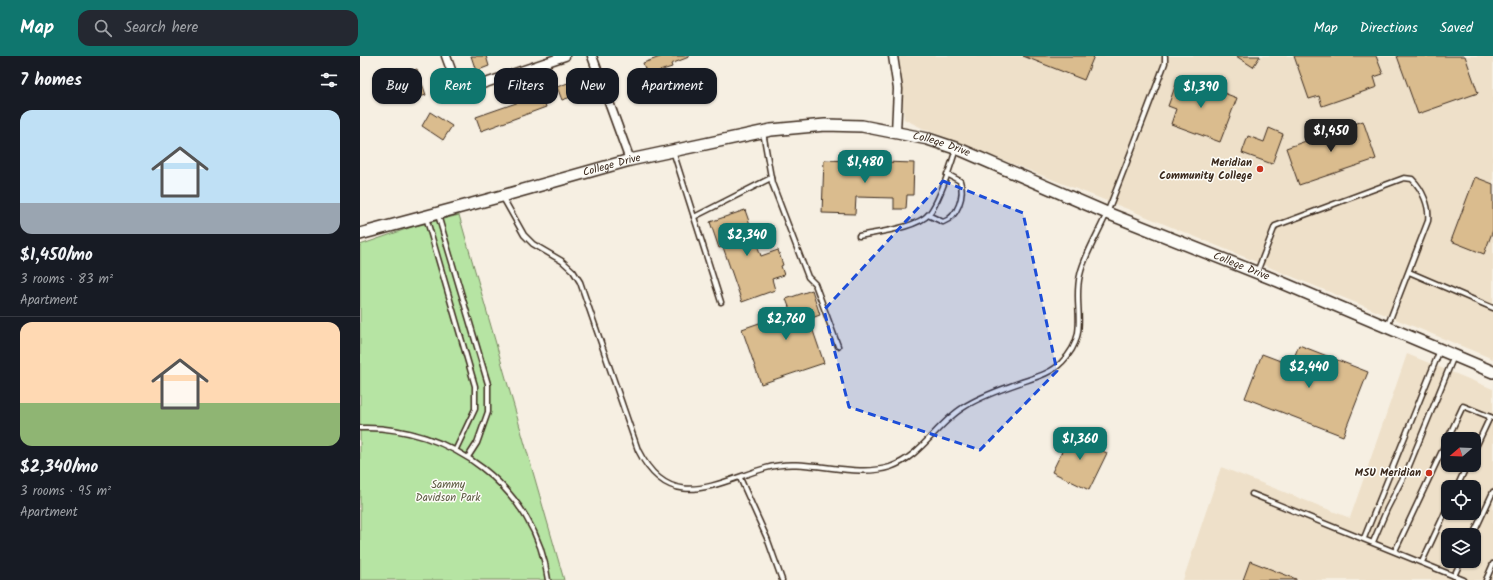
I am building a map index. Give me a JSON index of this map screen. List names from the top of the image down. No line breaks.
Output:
{"streets":{"street":["College Drive"]},"parks":["Sammy Davidson Park"],"places":["Meridian Community College","MSU Meridian"],"north":"left","page":{"header":"Map","search":"Search here","nav":["Map","Directions","Saved"],"heading":"7 homes","chip":["Buy","Rent","Filters","New","Apartment"],"price":["$1,390","$1,450","$1,480","$2,340","$2,760","$2,440","$1,360"],"list":[{"name":"$1,450/mo","note":"3 rooms · 83 m² · Apartment"},{"name":"$2,340/mo","note":"3 rooms · 95 m² · Apartment"}]}}
